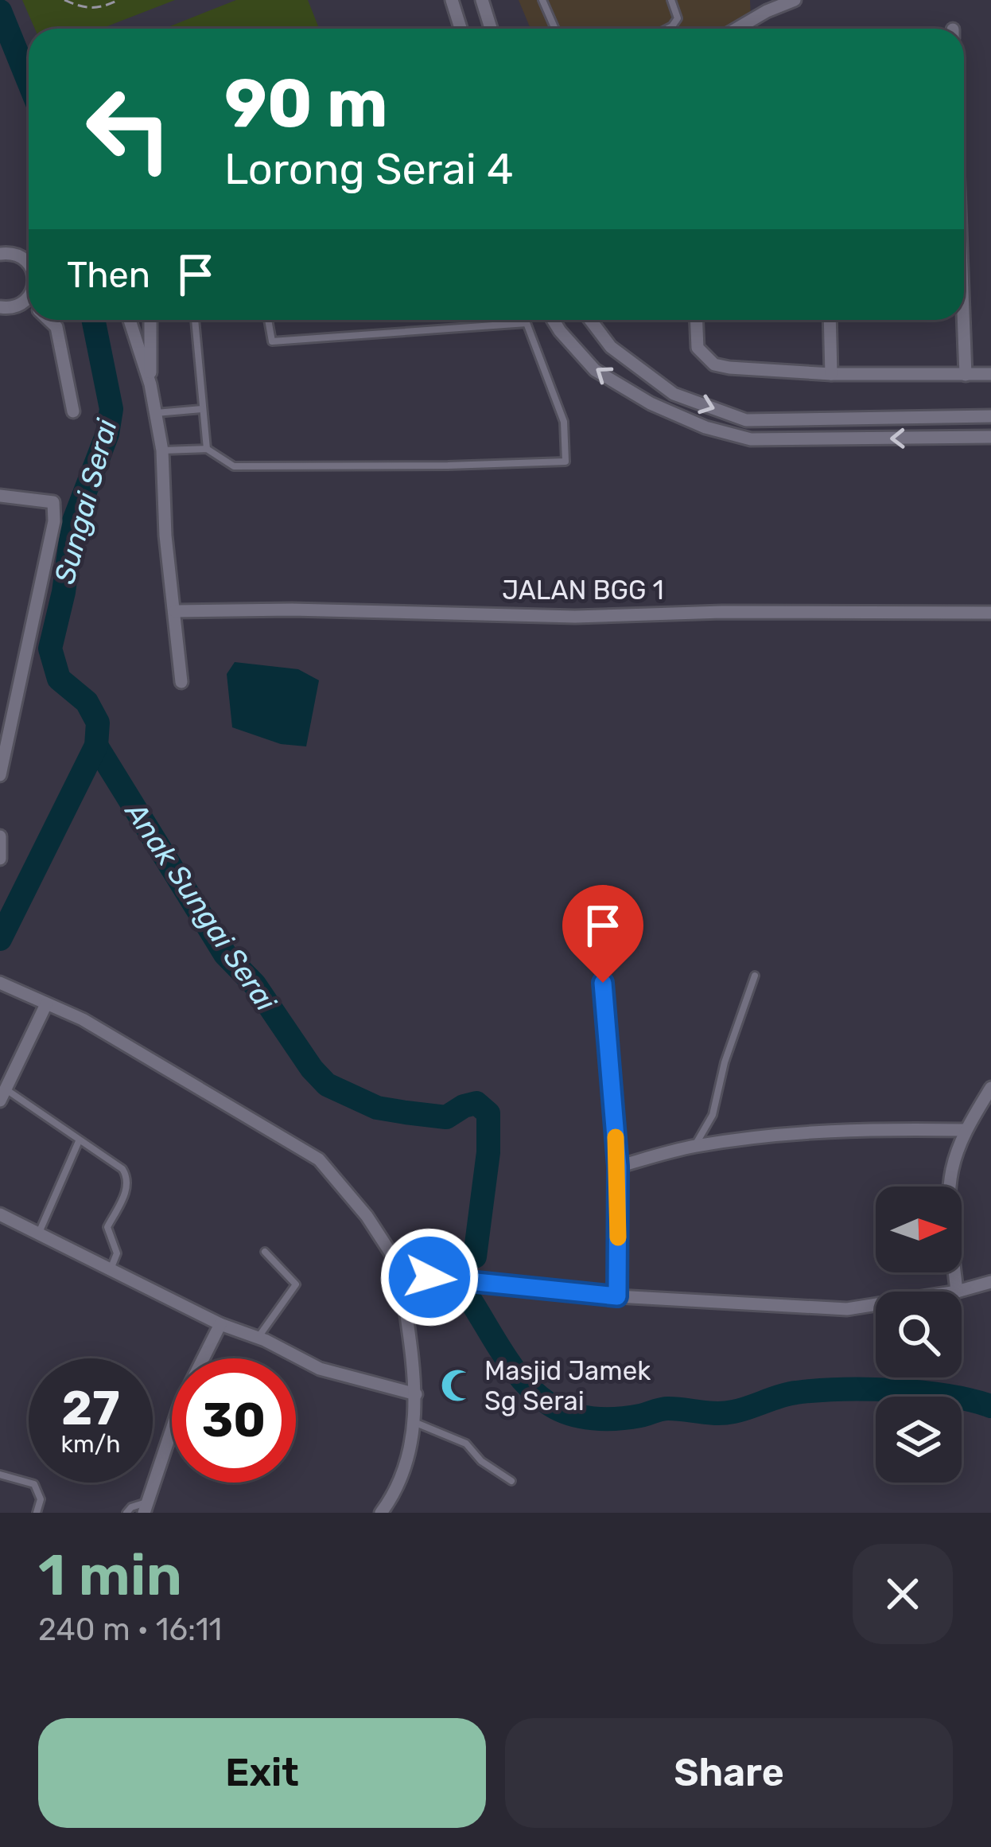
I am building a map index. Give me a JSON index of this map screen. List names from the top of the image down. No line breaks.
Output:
{"streets":{"street":["JALAN BGG 1"]},"water":["Sungai Serai","Anak Sungai Serai"],"places":{"mosque":["Masjid Jamek Sg Serai"]},"north":"right","page":{"turn":["90 m","Lorong Serai 4"],"then":"Then","speed":"27 km/h","limit":"30","heading":["1 min","240 m · 16:11"],"buttons":["Exit","Share"]}}
